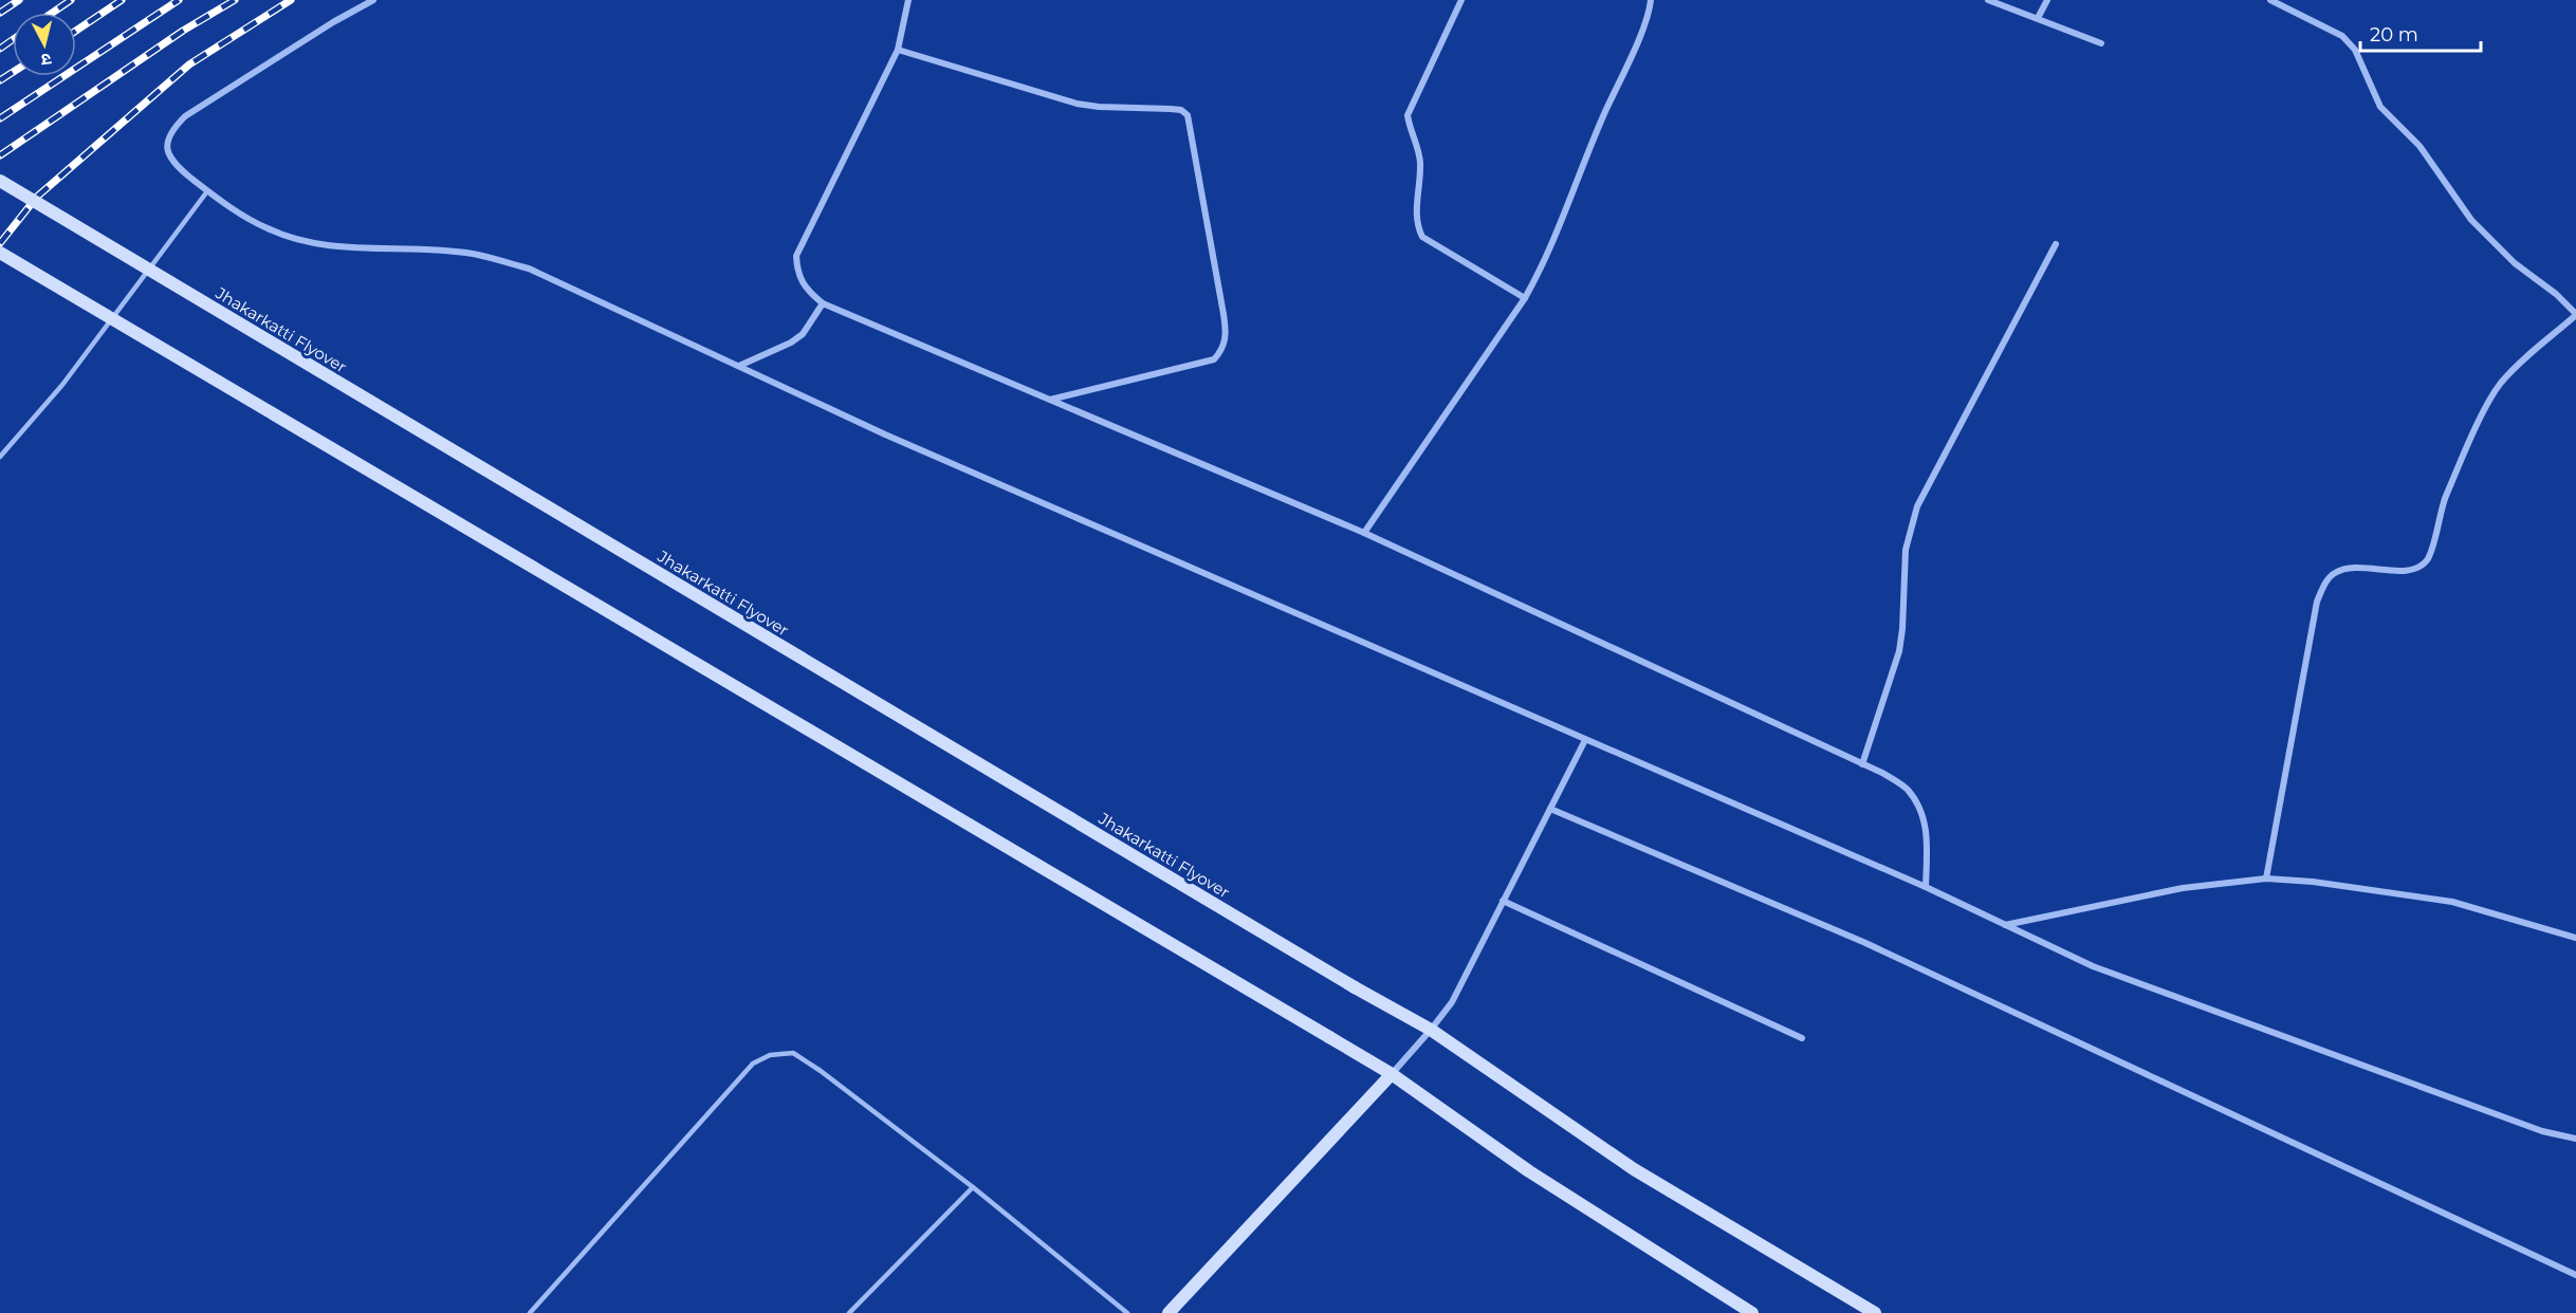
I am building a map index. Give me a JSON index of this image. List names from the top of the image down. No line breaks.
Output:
{"streets":{"main road":["Jhakarkatti Flyover"]},"scale_bar":"20 m","north":"bottom"}
